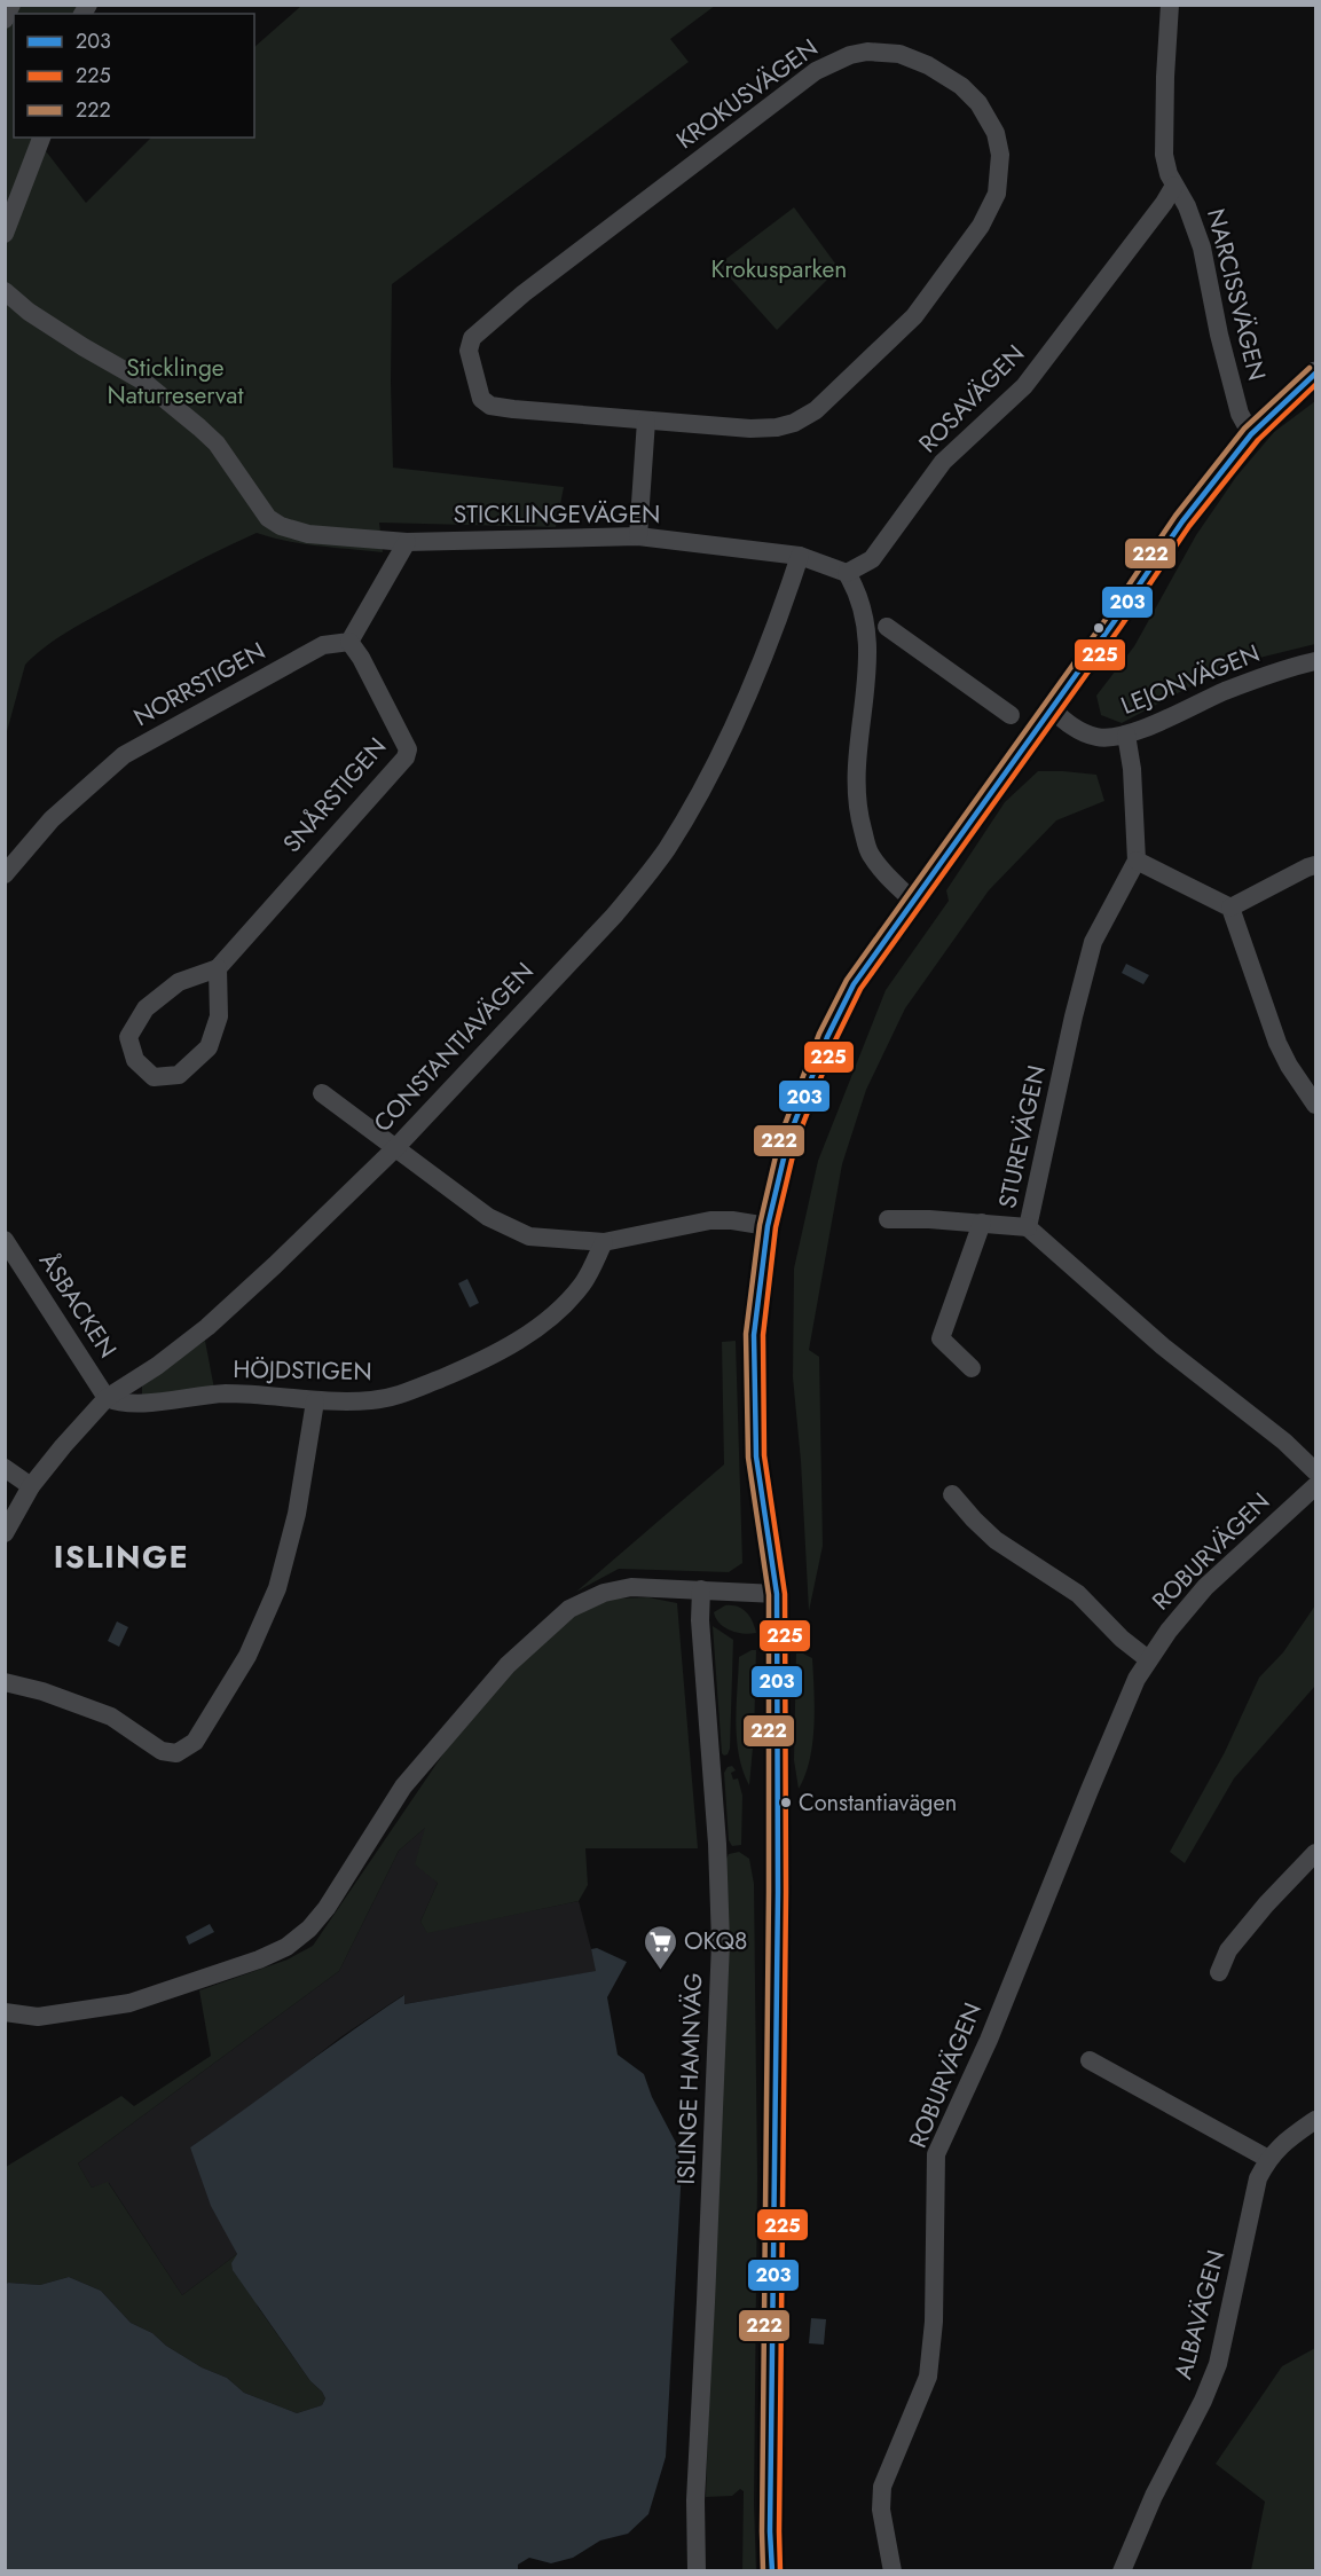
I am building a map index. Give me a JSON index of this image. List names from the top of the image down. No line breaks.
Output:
{"streets":{"street":["KROKUSVÄGEN","NARCISSVÄGEN","ROSAVÄGEN","STICKLINGEVÄGEN","LEJONVÄGEN","NORRSTIGEN","SNÅRSTIGEN","CONSTANTIAVÄGEN","STUREVÄGEN","ÅSBACKEN","HÖJDSTIGEN","ROBURVÄGEN","ISLINGE HAMNVÄG","ALBAVÄGEN"]},"crossings":[["NARCISSVÄGEN","ROSAVÄGEN"],["ROSAVÄGEN","STICKLINGEVÄGEN"],["STICKLINGEVÄGEN","CONSTANTIAVÄGEN"],["NORRSTIGEN","SNÅRSTIGEN"],["CONSTANTIAVÄGEN","ÅSBACKEN"],["CONSTANTIAVÄGEN","HÖJDSTIGEN"],["ÅSBACKEN","HÖJDSTIGEN"]],"districts":["ISLINGE"],"parks":["Krokusparken","Sticklinge Naturreservat"],"places":{"other":["Constantiavägen"],"supermarket":["OKQ8"]},"lines":["transit line 222","transit line 203","transit line 225"],"legend":["203","225","222"]}
